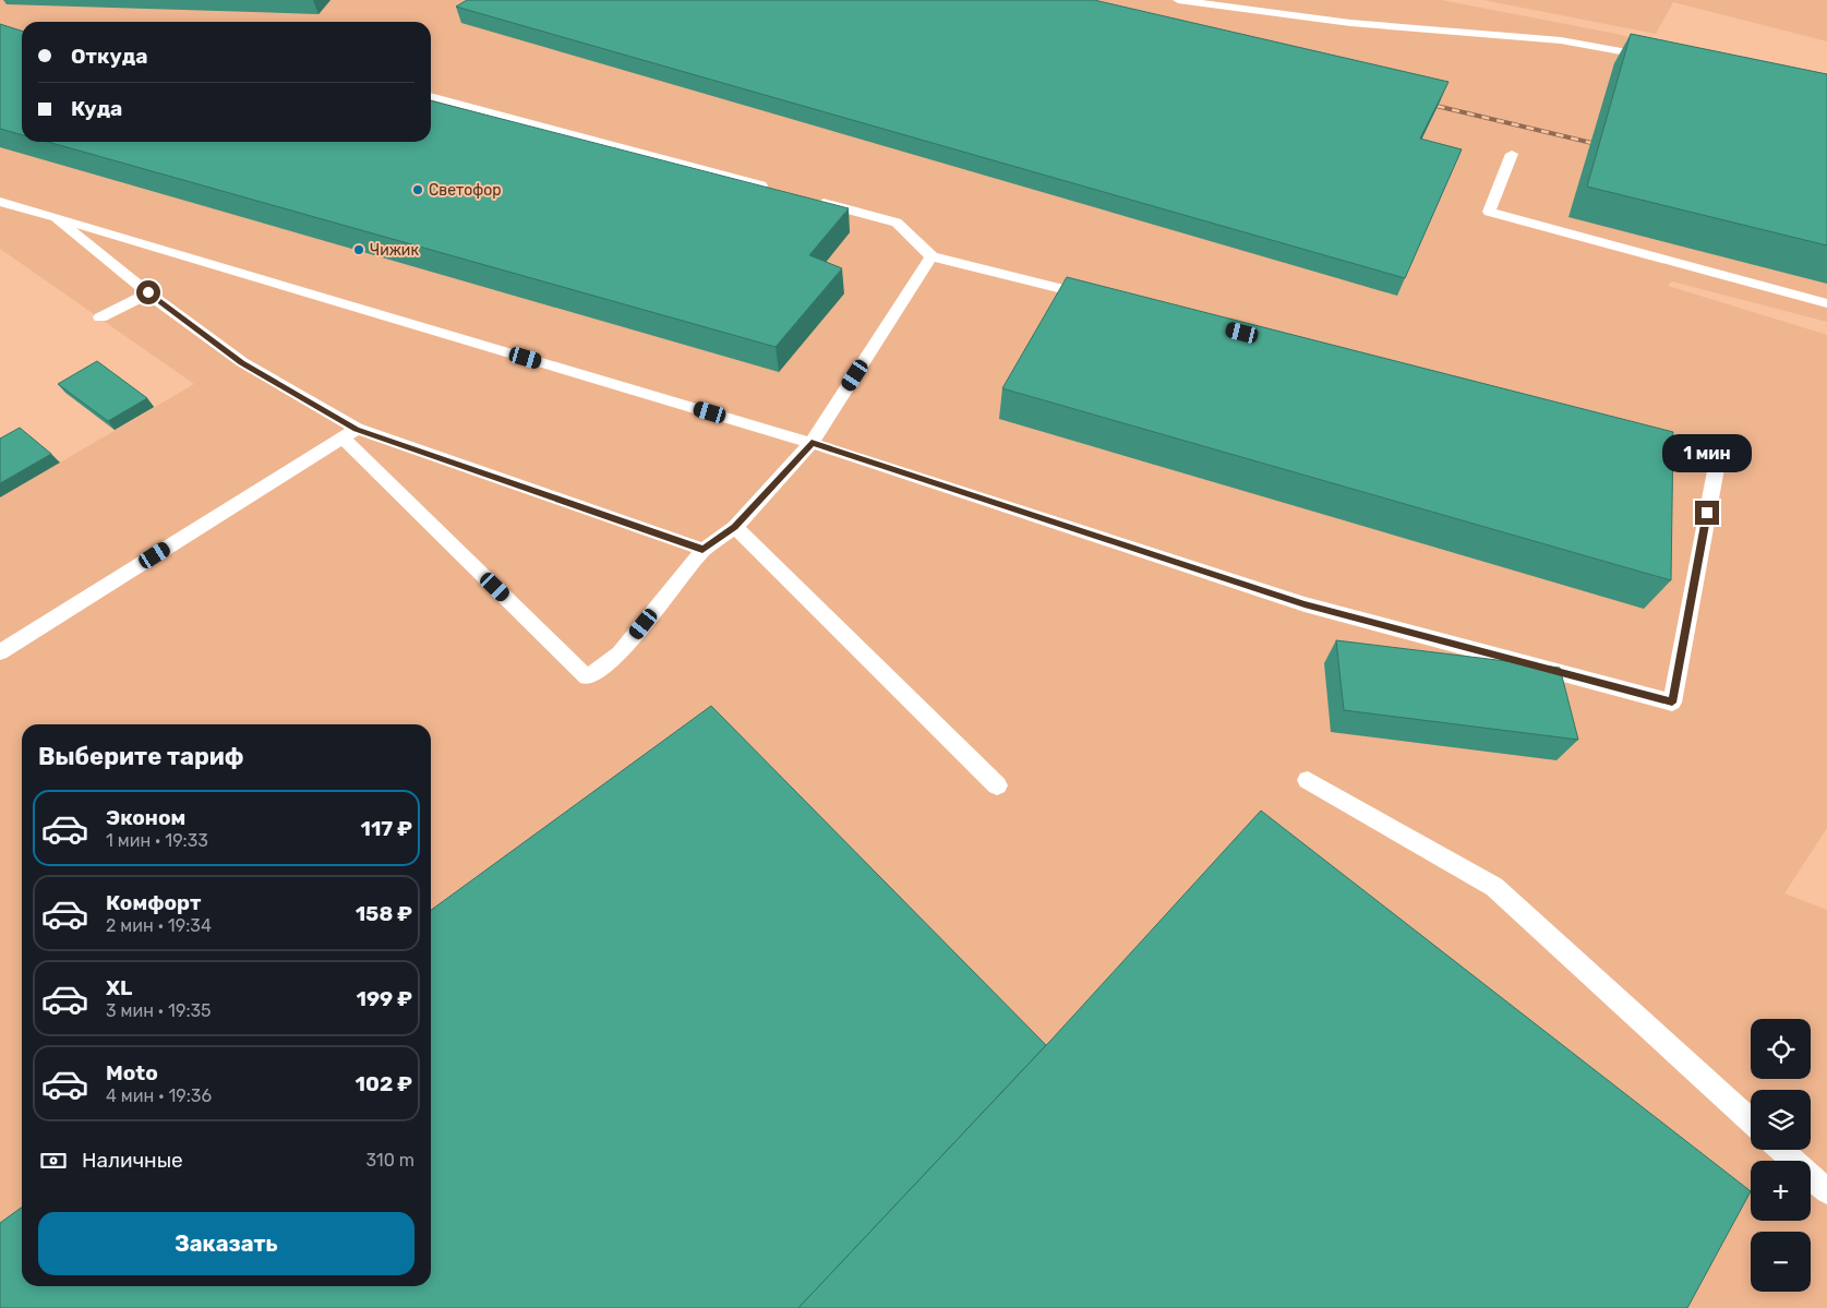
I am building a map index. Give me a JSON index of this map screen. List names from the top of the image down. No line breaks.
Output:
{"places":["Светофор","Чижик"],"page":{"banner":["Откуда","Куда"],"bubble":"1 мин","heading":"Выберите тариф","list":[{"name":"Эконом","note":"1 мин · 19:33","value":"117 ₽"},{"name":"Комфорт","note":"2 мин · 19:34","value":"158 ₽"},{"name":"XL","note":"3 мин · 19:35","value":"199 ₽"},{"name":"Moto","note":"4 мин · 19:36","value":"102 ₽"}],"map_buttons":["+","−"],"pay":["Наличные","310 m"],"buttons":"Заказать"}}
